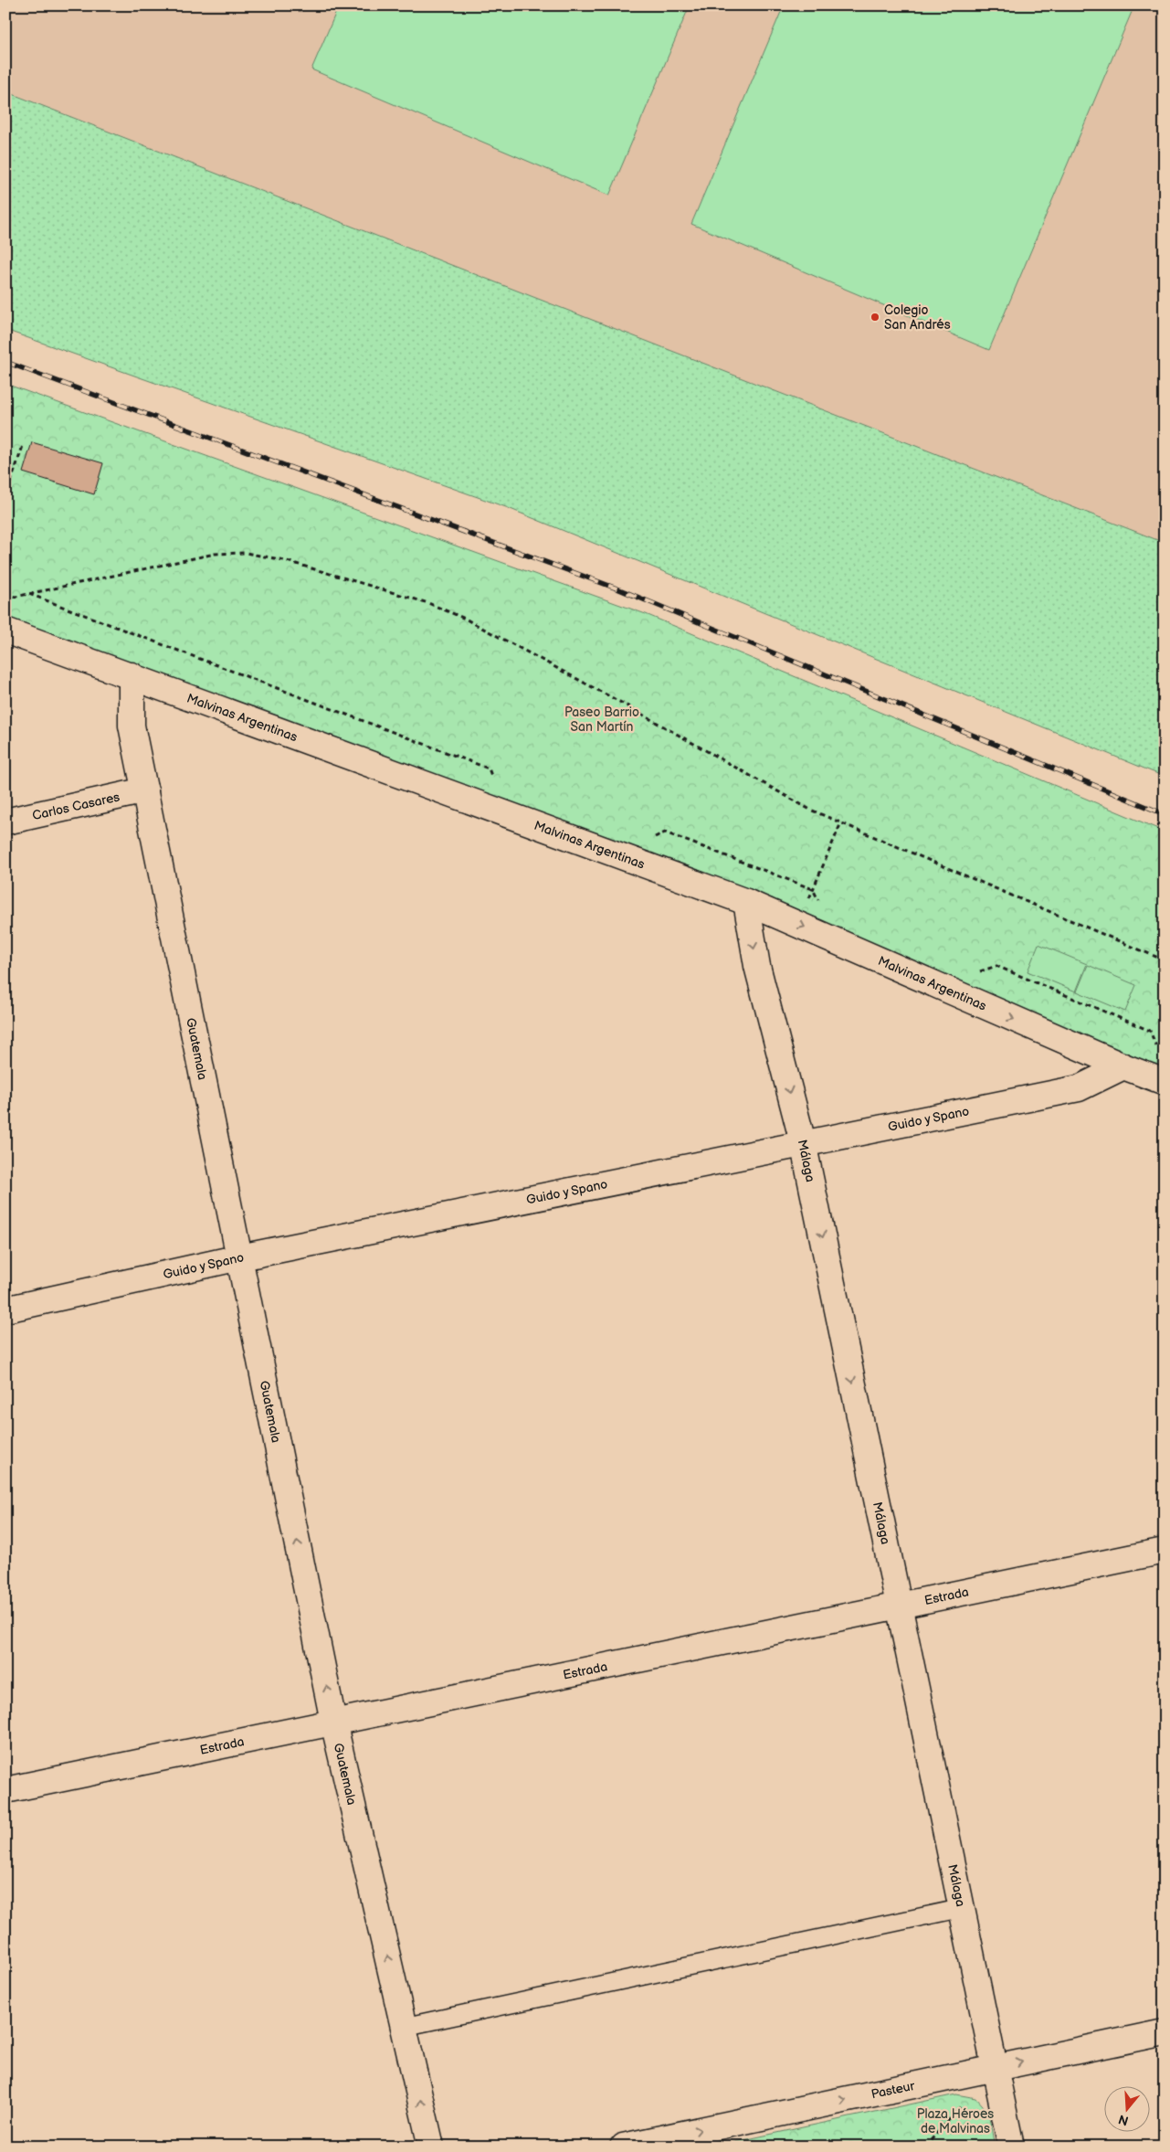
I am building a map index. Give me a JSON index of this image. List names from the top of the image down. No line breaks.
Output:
{"streets":{"street":["Malvinas Argentinas","Carlos Casares","Guatemala","Guido y Spano","Málaga","Estrada","Pasteur"]},"crossings":[["Malvinas Argentinas","Guatemala"],["Malvinas Argentinas","Guido y Spano"],["Malvinas Argentinas","Málaga"],["Carlos Casares","Guatemala"],["Guatemala","Guido y Spano"],["Guatemala","Estrada"],["Guido y Spano","Málaga"],["Málaga","Estrada"],["Málaga","Pasteur"]],"one_way":["Guatemala","Málaga","Pasteur"],"parks":["Paseo Barrio San Martín","Plaza Héroes de Malvinas"],"places":["Colegio San Andrés"],"north":"bottom"}
